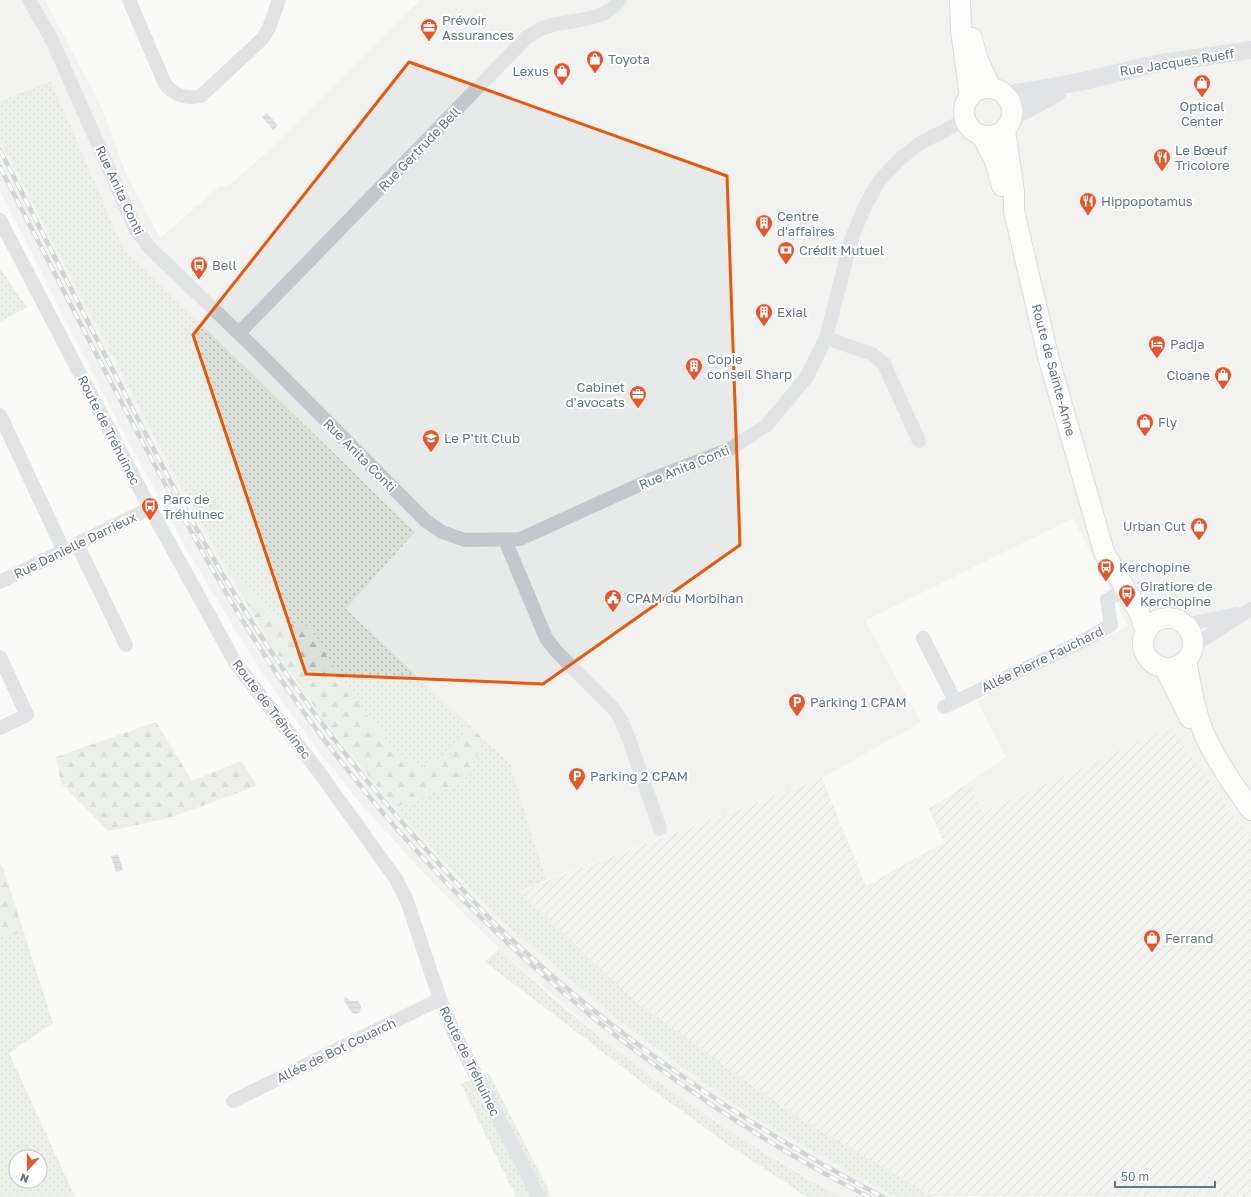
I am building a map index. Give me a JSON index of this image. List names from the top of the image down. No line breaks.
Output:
{"streets":{"main road":["Route de Sainte-Anne"],"street":["Rue Jacques Rueff","Rue Gertrude Bell","Rue Anita Conti","Route de Tréhuinec","Rue Danielle Darrieux","Allée Pierre Fauchard","Allée de Bot Couarch"]},"crossings":[["Rue Jacques Rueff","Rue Anita Conti"],["Rue Jacques Rueff","Route de Sainte-Anne"],["Rue Gertrude Bell","Rue Anita Conti"],["Rue Anita Conti","Route de Sainte-Anne"],["Route de Sainte-Anne","Allée Pierre Fauchard"],["Route de Tréhuinec","Rue Danielle Darrieux"],["Route de Tréhuinec","Allée de Bot Couarch"]],"places":{"office":["Prévoir Assurances","Cabinet d'avocats"],"shop":["Toyota","Lexus","Optical Center","Cloane","Fly","Urban Cut","Ferrand"],"restaurant":["Le Bœuf Tricolore","Hippopotamus"],"building":["Centre d'affaires","Exial","Copie conseil Sharp"],"bank":["Crédit Mutuel"],"bus stop":["Bell","Parc de Tréhuinec","Kerchopine","Giratiore de Kerchopine"],"hotel":["Padja"],"school or university":["Le P'tit Club"],"public building":["CPAM du Morbihan"],"parking":["Parking 1 CPAM","Parking 2 CPAM"]},"scale_bar":"50 m","north":"bottom"}
